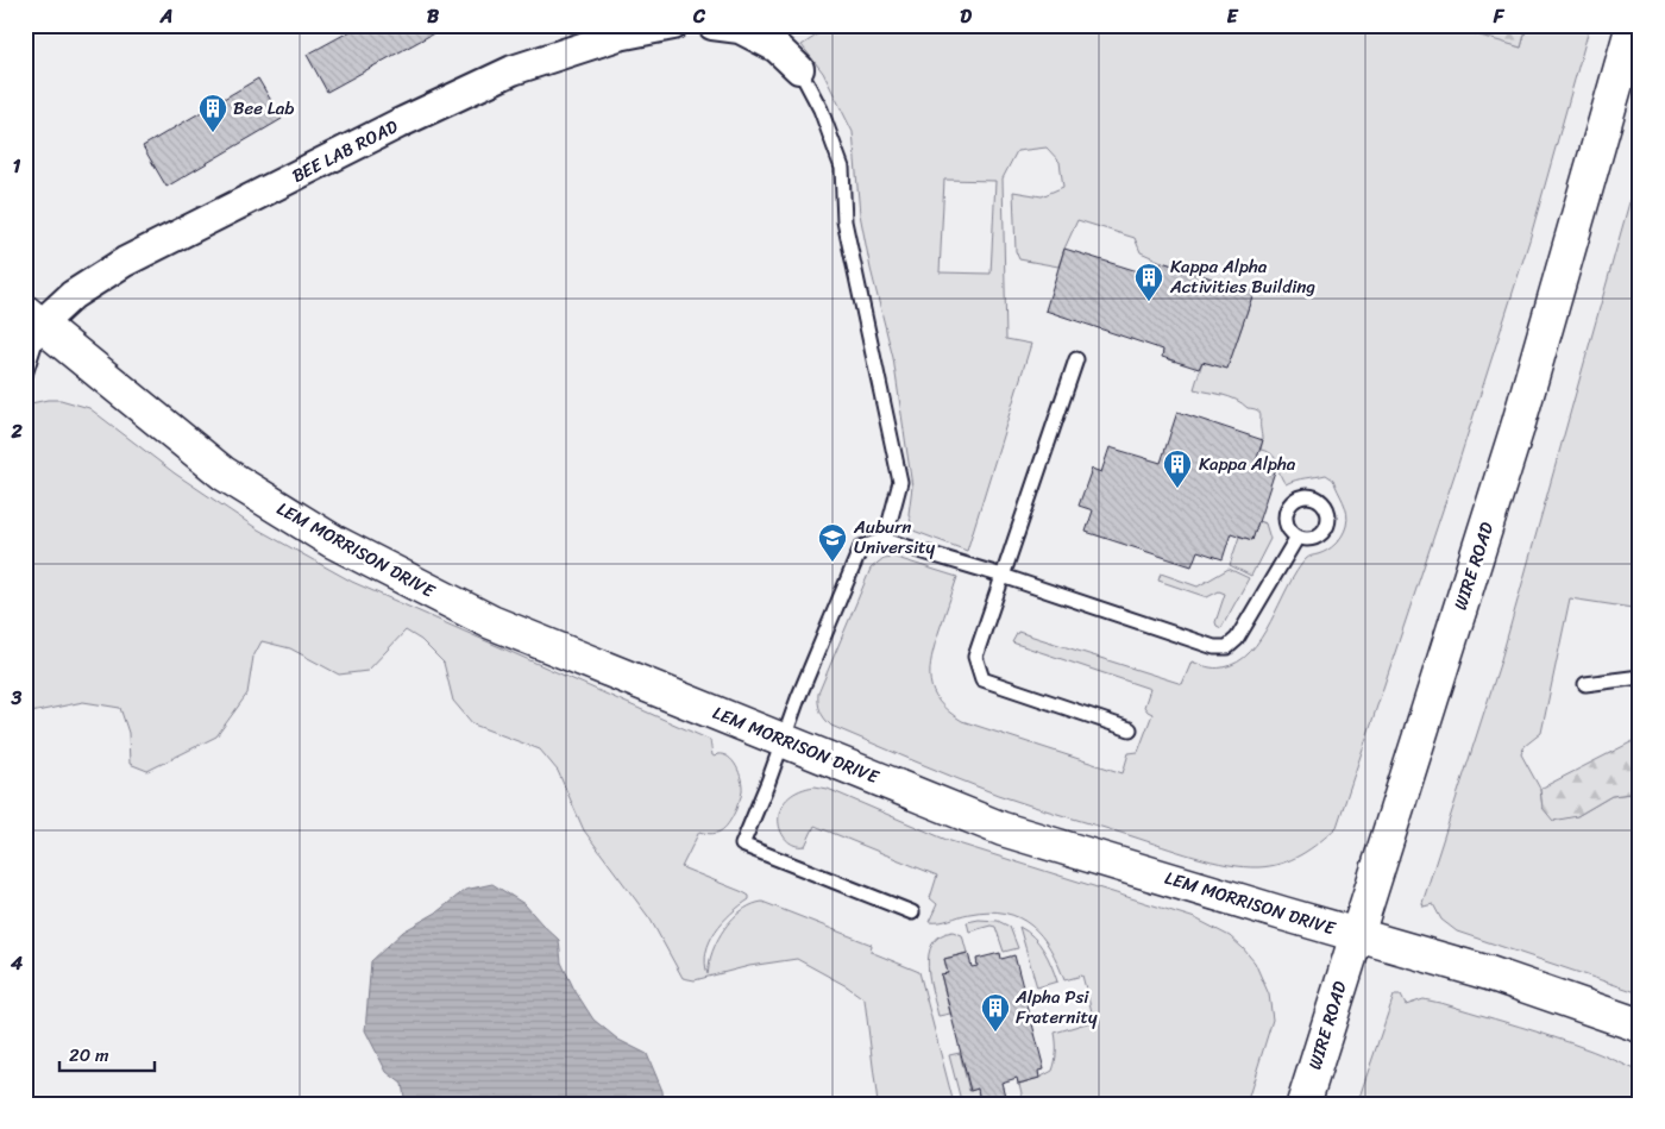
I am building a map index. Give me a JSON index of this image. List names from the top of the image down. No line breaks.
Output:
{"streets":{"street":["BEE LAB ROAD","LEM MORRISON DRIVE","WIRE ROAD"]},"crossings":[["BEE LAB ROAD","LEM MORRISON DRIVE"],["LEM MORRISON DRIVE","WIRE ROAD"]],"places":{"building":["Bee Lab","Kappa Alpha Activities Building","Kappa Alpha","Alpha Psi Fraternity"],"school or university":["Auburn University"]},"scale_bar":"20 m","grid":{"columns":["A","B","C","D","E","F"],"rows":["1","2","3","4"]}}
